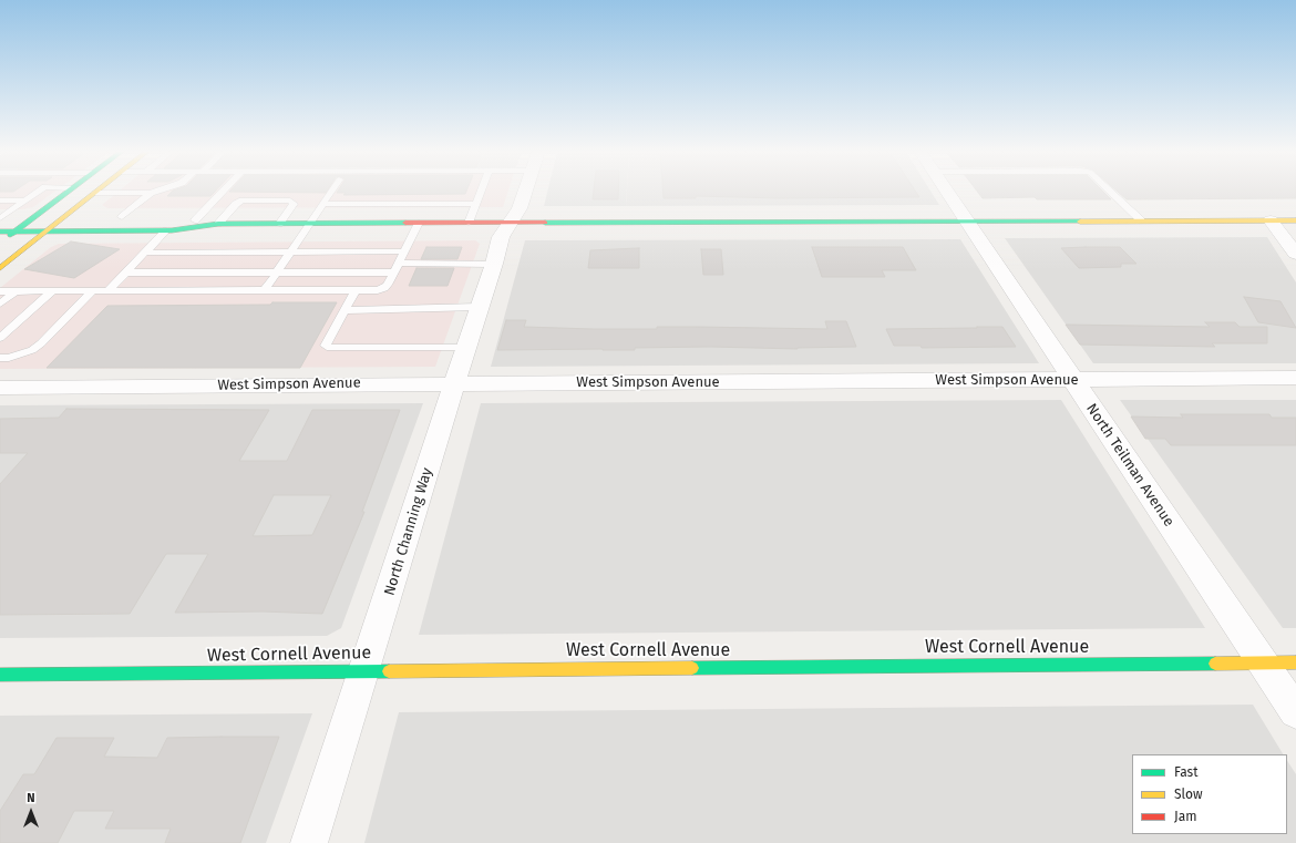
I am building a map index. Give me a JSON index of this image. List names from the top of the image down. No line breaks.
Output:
{"streets":{"main road":["West Cornell Avenue"],"street":["West Simpson Avenue","North Teilman Avenue","North Channing Way"]},"crossings":[["West Simpson Avenue","North Teilman Avenue"],["West Simpson Avenue","North Channing Way"],["North Teilman Avenue","West Cornell Avenue"],["North Channing Way","West Cornell Avenue"]],"legend":["Fast","Slow","Jam"],"north":"top"}
